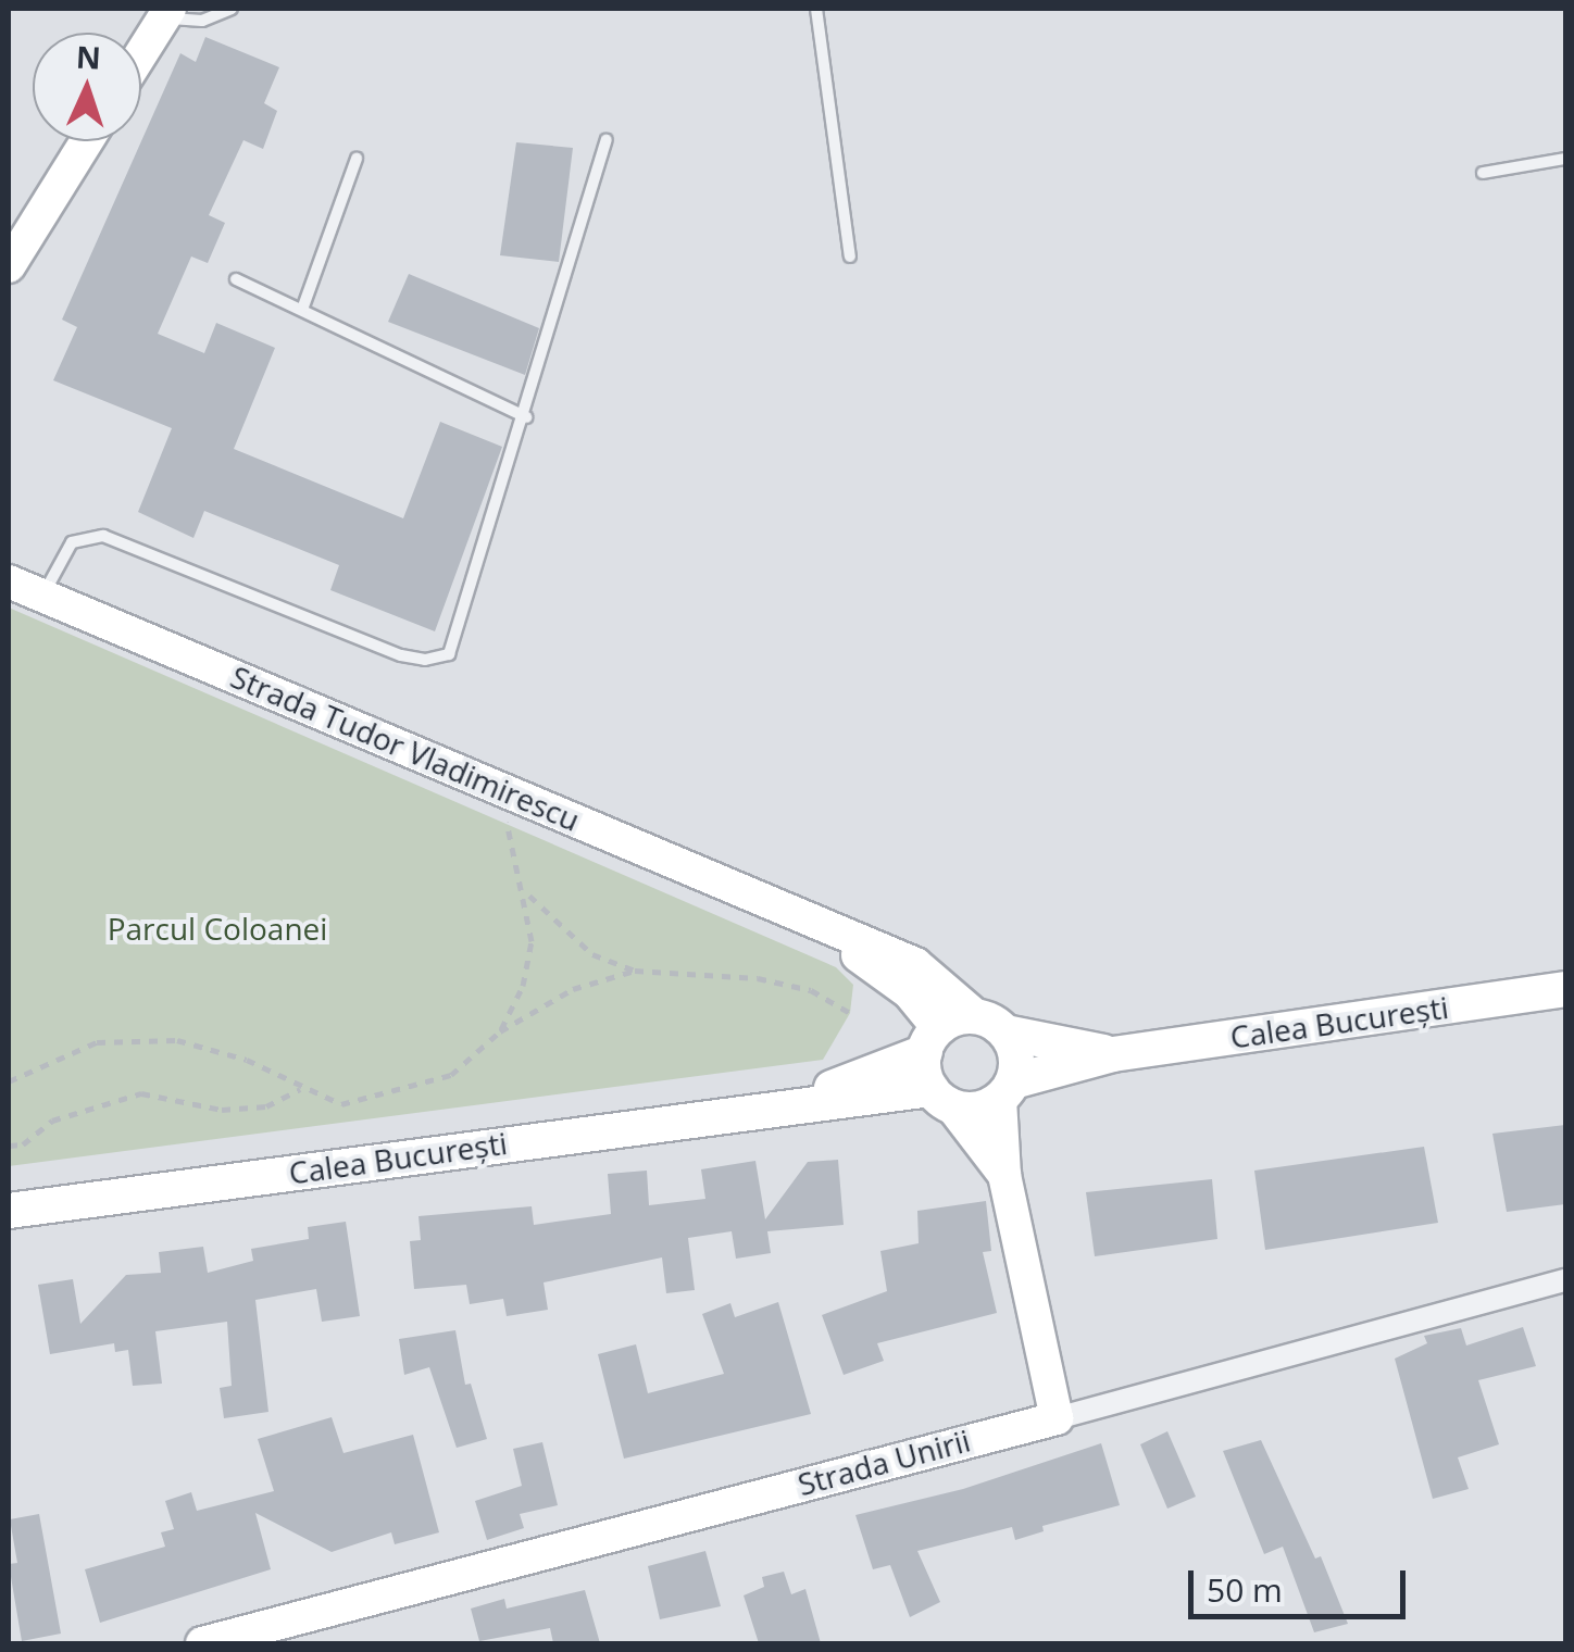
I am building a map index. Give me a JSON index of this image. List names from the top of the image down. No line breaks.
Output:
{"streets":{"main road":["Strada Tudor Vladimirescu","Calea București","Strada Unirii"]},"crossings":[["Strada Tudor Vladimirescu","Calea București"]],"parks":["Parcul Coloanei"],"scale_bar":"50 m","north":"top"}
